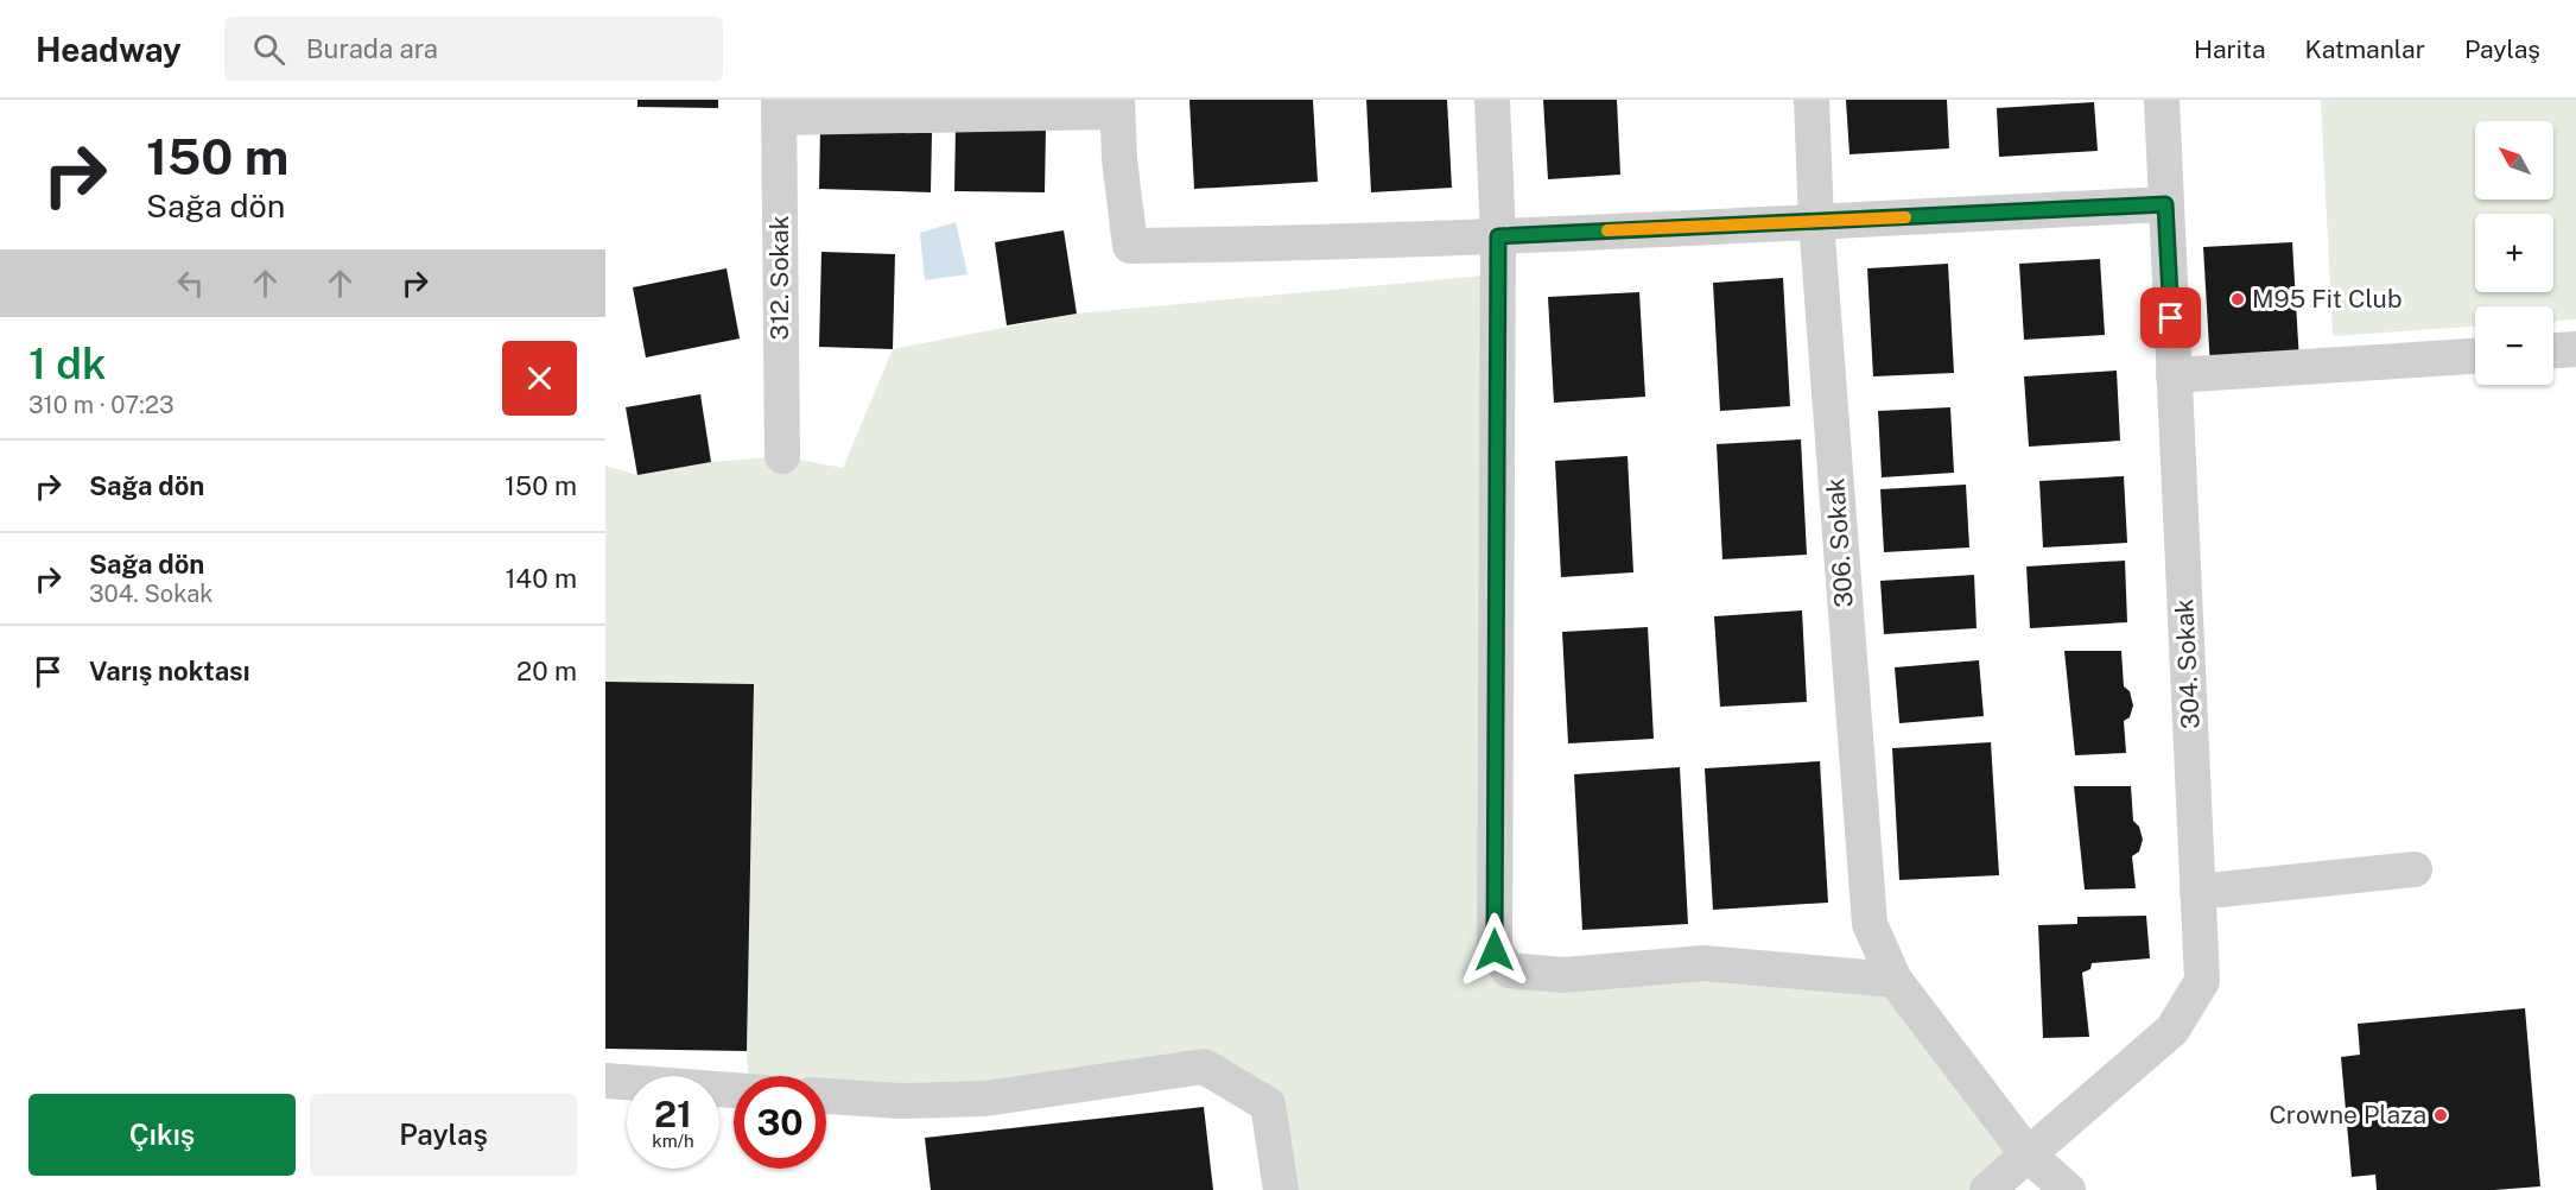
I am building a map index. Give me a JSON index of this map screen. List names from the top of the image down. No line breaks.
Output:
{"streets":{"street":["312. Sokak","306. Sokak","304. Sokak"]},"crossings":[["306. Sokak","304. Sokak"]],"places":["M95 Fit Club","Crowne Plaza"],"north":"top left","page":{"header":"Headway","search":"Burada ara","nav":["Harita","Katmanlar","Paylaş"],"turn":["150 m","Sağa dön"],"map_buttons":["+","−"],"heading":["1 dk","310 m · 07:23"],"list":[{"name":"Sağa dön","value":"150 m"},{"name":"Sağa dön","note":"304. Sokak","value":"140 m"},{"name":"Varış noktası","value":"20 m"}],"speed":"21 km/h","limit":"30","buttons":["Çıkış","Paylaş"]}}
